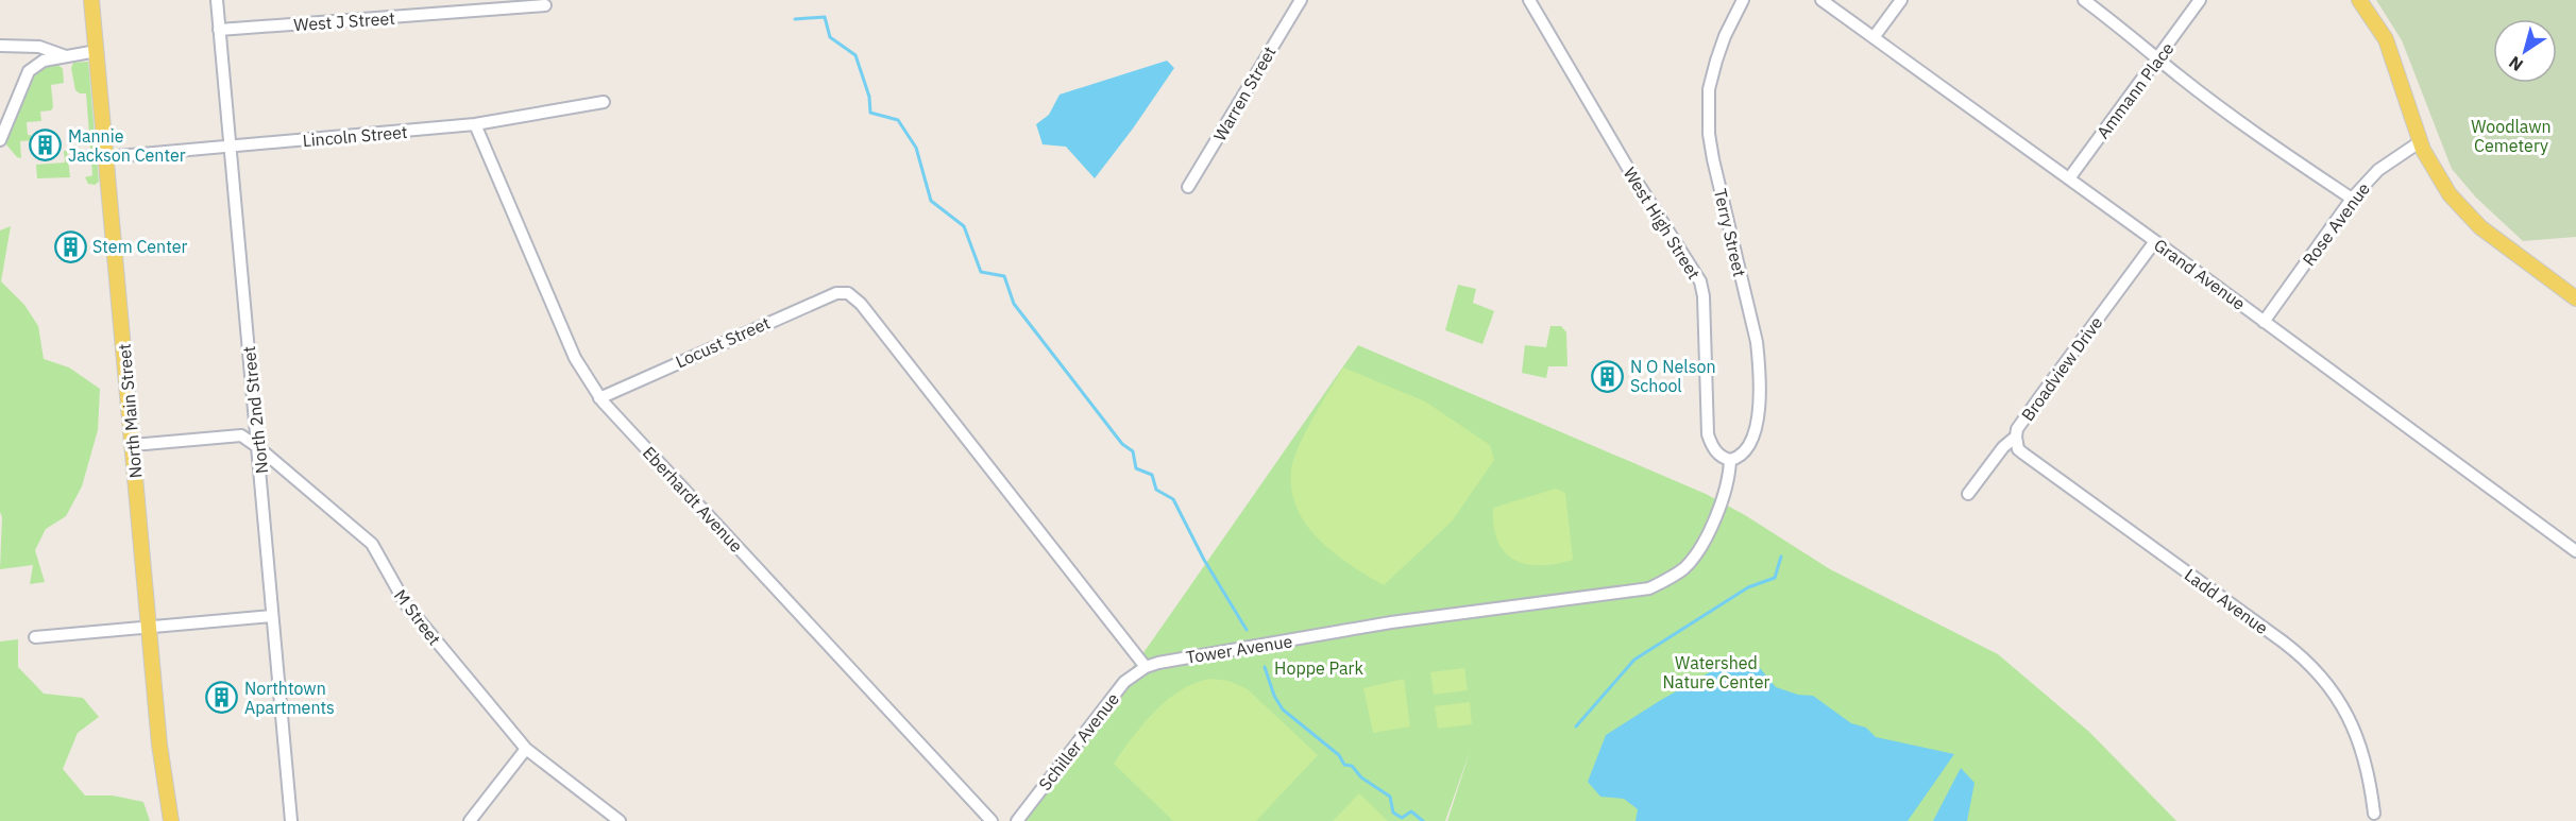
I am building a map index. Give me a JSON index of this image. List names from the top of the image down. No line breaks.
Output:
{"streets":{"main road":["North Main Street"],"street":["West J Street","Ammann Place","Warren Street","Lincoln Street","West High Street","Rose Avenue","Terry Street","Grand Avenue","Locust Street","Broadview Drive","North 2nd Street","Eberhardt Avenue","Ladd Avenue","M Street","Tower Avenue","Schiller Avenue"]},"crossings":[["West J Street","North 2nd Street"],["Ammann Place","Grand Avenue"],["Lincoln Street","North 2nd Street"],["Lincoln Street","North Main Street"],["Lincoln Street","Eberhardt Avenue"],["West High Street","Terry Street"],["West High Street","Tower Avenue"],["Rose Avenue","Grand Avenue"],["Terry Street","Tower Avenue"],["Grand Avenue","Broadview Drive"],["Locust Street","Eberhardt Avenue"],["Locust Street","Tower Avenue"],["Locust Street","Schiller Avenue"],["Broadview Drive","Ladd Avenue"],["North 2nd Street","M Street"],["North Main Street","M Street"],["Tower Avenue","Schiller Avenue"]],"parks":["Woodlawn Cemetery","Watershed Nature Center","Hoppe Park"],"places":{"building":["Mannie Jackson Center","Stem Center","N O Nelson School","Northtown Apartments"]},"north":"bottom left"}
